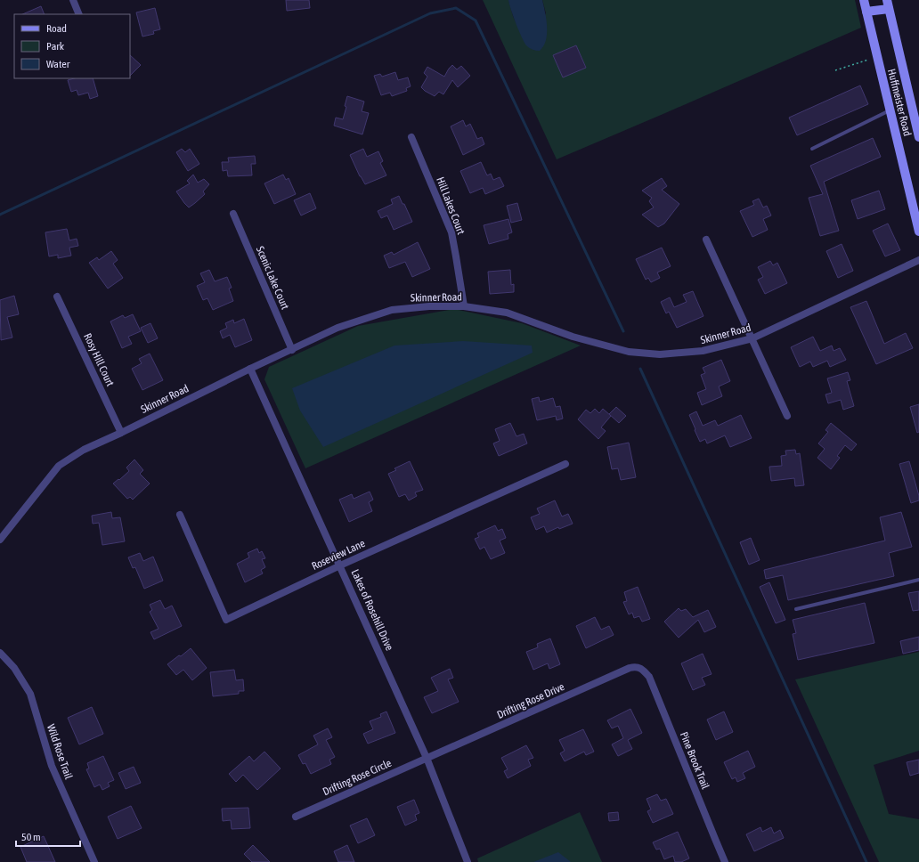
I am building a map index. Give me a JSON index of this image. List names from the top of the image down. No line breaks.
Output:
{"streets":{"main road":["Huffmeister Road"],"street":["Hill Lakes Court","Scenic Lake Court","Skinner Road","Rosy Hill Court","Roseview Lane","Lakes of Rosehill Drive","Drifting Rose Drive","Wild Rose Trail","Pine Brook Trail","Drifting Rose Circle"]},"crossings":[["Hill Lakes Court","Skinner Road"],["Scenic Lake Court","Skinner Road"],["Skinner Road","Rosy Hill Court"],["Skinner Road","Lakes of Rosehill Drive"],["Roseview Lane","Lakes of Rosehill Drive"],["Lakes of Rosehill Drive","Drifting Rose Drive"],["Lakes of Rosehill Drive","Drifting Rose Circle"],["Drifting Rose Drive","Pine Brook Trail"],["Drifting Rose Drive","Drifting Rose Circle"]],"legend":["Road","Park","Water"],"scale_bar":"50 m"}
